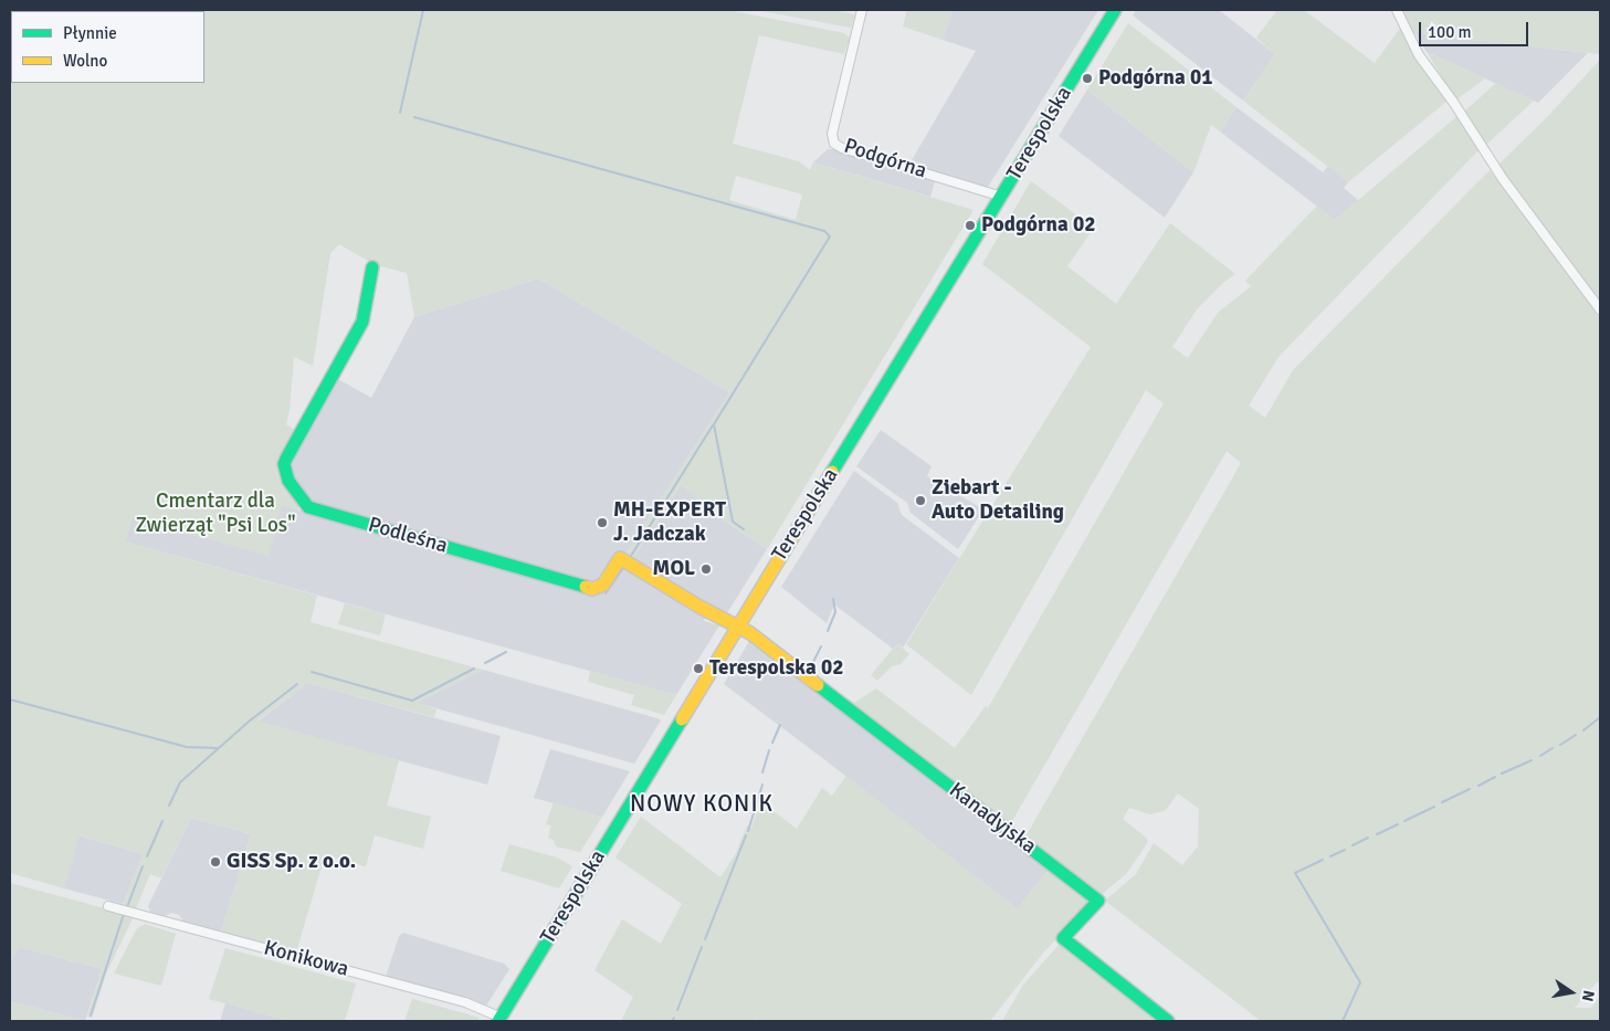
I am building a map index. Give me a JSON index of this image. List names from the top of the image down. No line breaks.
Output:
{"streets":{"street":["Terespolska","Podgórna","Podleśna","Kanadyjska","Konikowa"]},"crossings":[["Terespolska","Podgórna"],["Terespolska","Podleśna"],["Terespolska","Kanadyjska"],["Terespolska","Konikowa"],["Podleśna","Kanadyjska"]],"districts":["NOWY KONIK"],"parks":["Cmentarz dla Zwierząt \"Psi Los\""],"places":["Podgórna 01","Podgórna 02","Ziebart - Auto Detailing","MH-EXPERT J. Jadczak","MOL","Terespolska 02","GISS Sp. z o.o."],"legend":["Płynnie","Wolno"],"scale_bar":"100 m","north":"right"}
